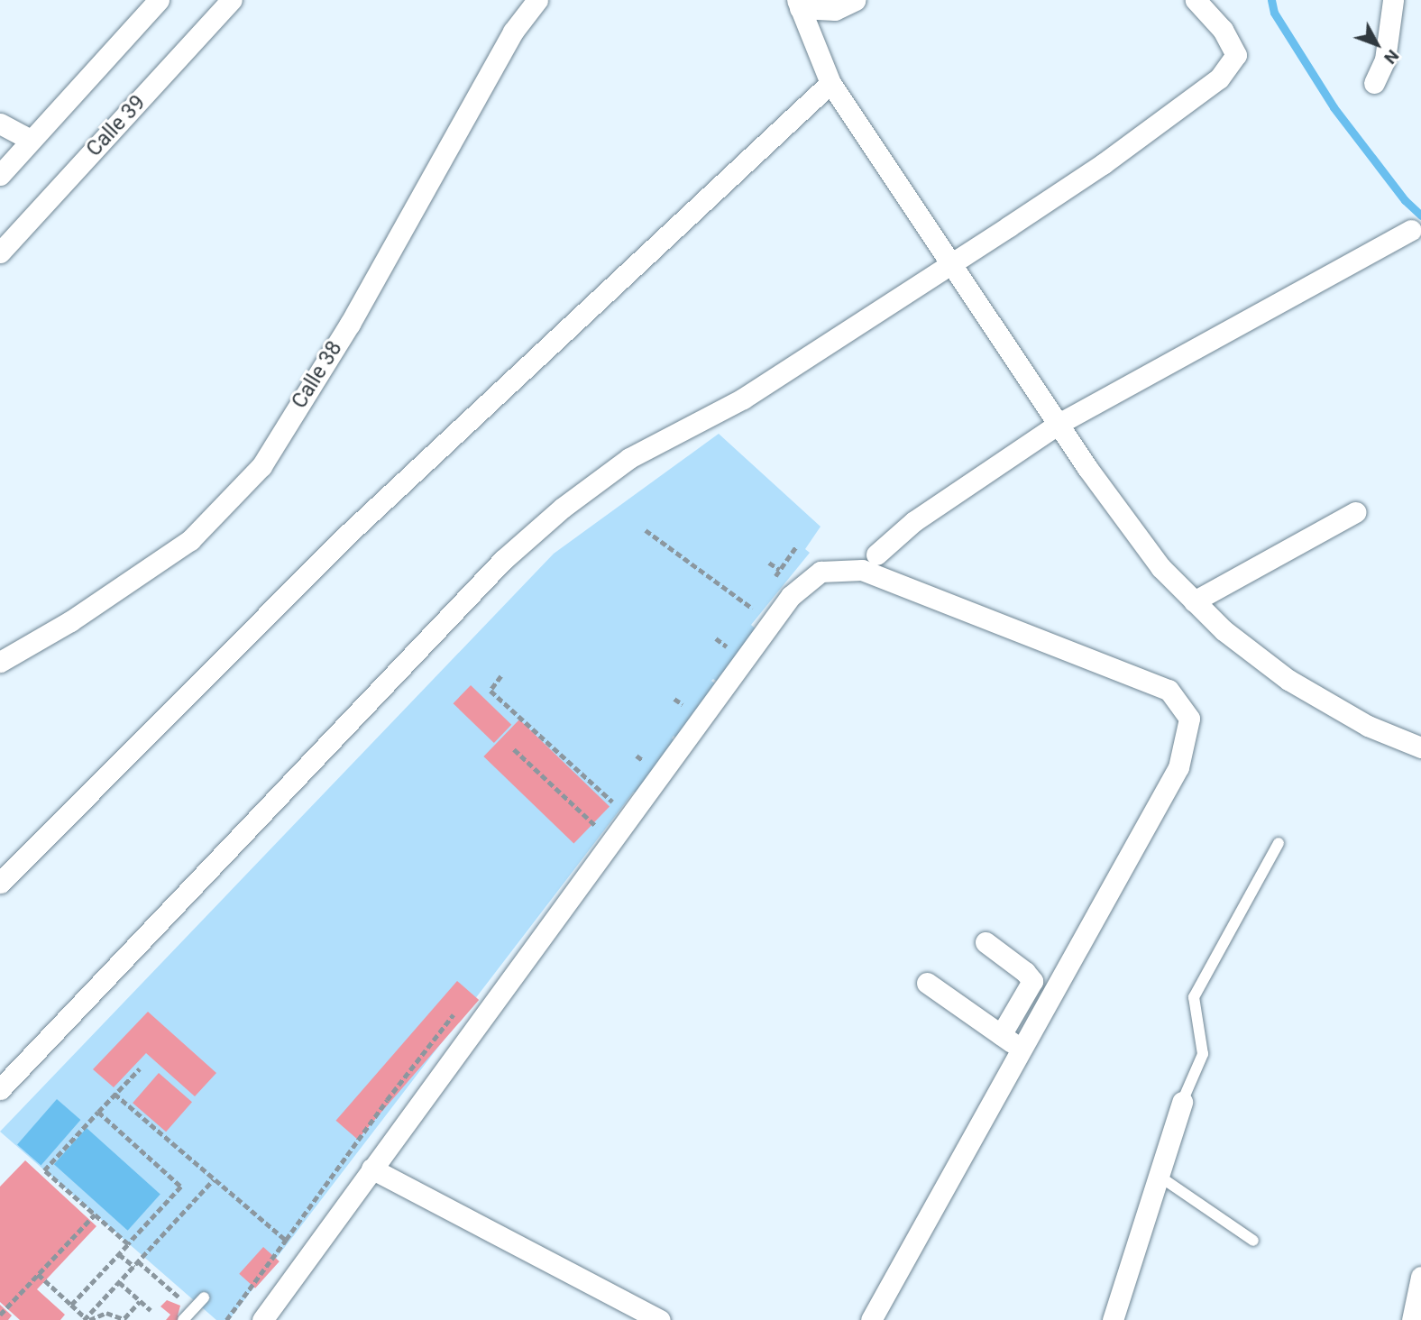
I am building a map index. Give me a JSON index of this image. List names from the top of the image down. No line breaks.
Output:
{"streets":{"street":["Calle 39","Calle 38"]},"north":"bottom right"}
